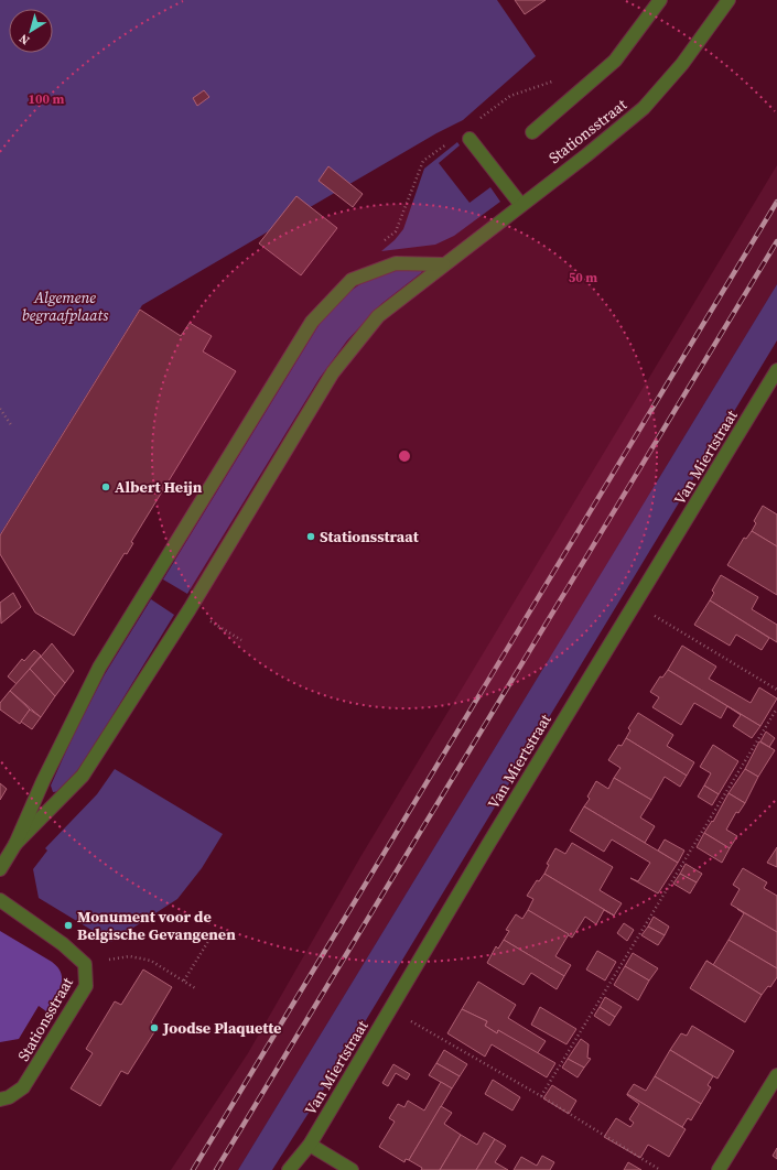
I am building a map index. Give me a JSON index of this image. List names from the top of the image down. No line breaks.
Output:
{"streets":{"street":["Stationsstraat","Van Miertstraat"]},"parks":["Algemene begraafplaats"],"places":["Albert Heijn","Stationsstraat","Monument voor de Belgische Gevangenen","Joodse Plaquette"],"north":"bottom left","rings":["100 m","50 m"]}
